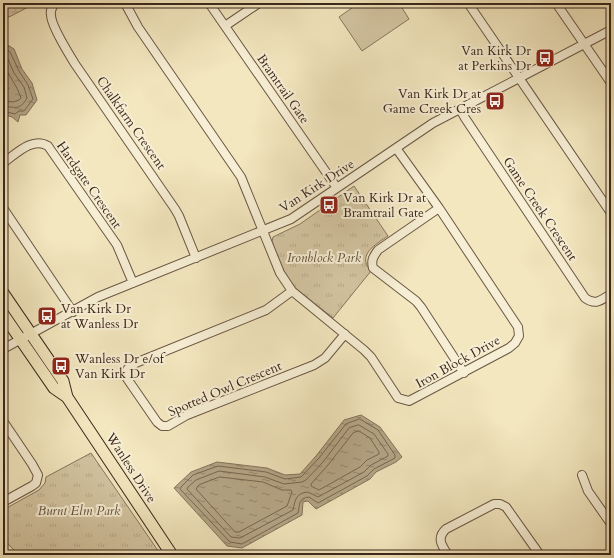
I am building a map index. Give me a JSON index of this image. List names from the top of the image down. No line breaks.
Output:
{"streets":{"main road":["Wanless Drive"],"street":["Bramtrail Gate","Chalkfarm Crescent","Hardgate Crescent","Van Kirk Drive","Game Creek Crescent","Iron Block Drive","Spotted Owl Crescent"]},"crossings":[["Bramtrail Gate","Van Kirk Drive"],["Chalkfarm Crescent","Van Kirk Drive"],["Hardgate Crescent","Van Kirk Drive"],["Van Kirk Drive","Game Creek Crescent"],["Van Kirk Drive","Iron Block Drive"],["Van Kirk Drive","Wanless Drive"],["Iron Block Drive","Spotted Owl Crescent"]],"parks":["Ironblock Park","Burnt Elm Park"],"places":{"bus stop":["Van Kirk Dr at Perkins Dr","Van Kirk Dr at Game Creek Cres","Van Kirk Dr at Bramtrail Gate","Van Kirk Dr at Wanless Dr","Wanless Dr e/of Van Kirk Dr"]}}
